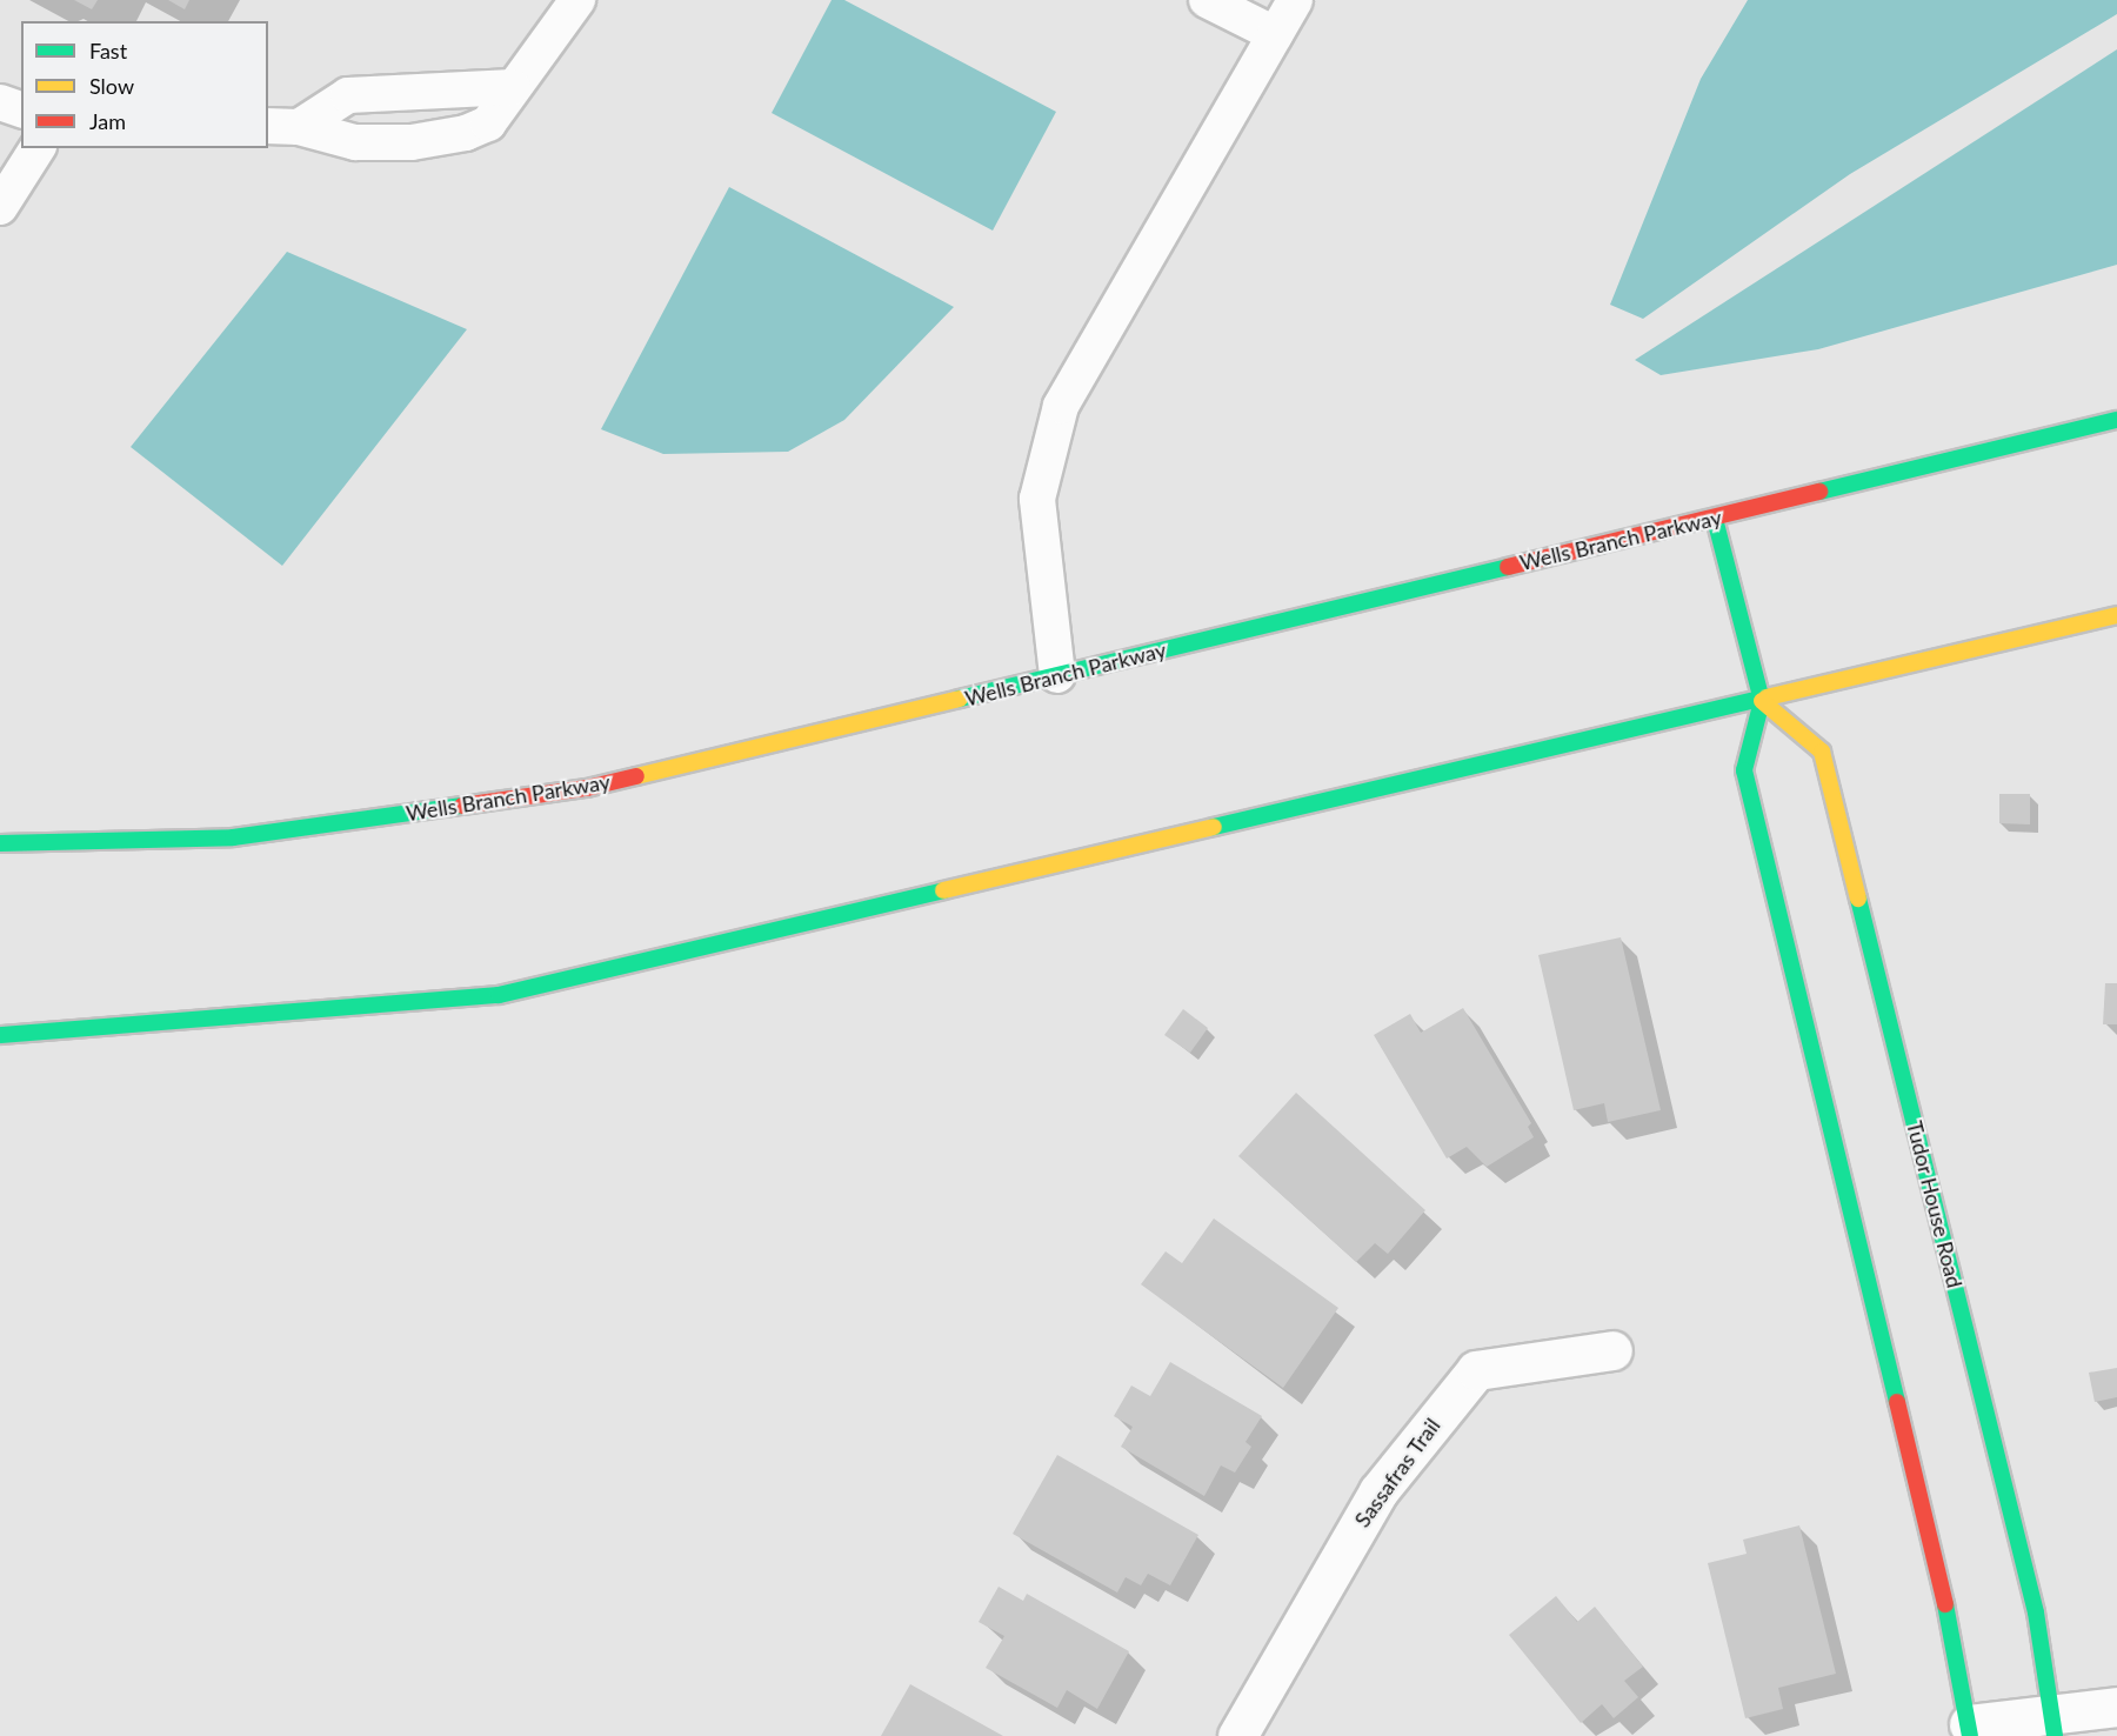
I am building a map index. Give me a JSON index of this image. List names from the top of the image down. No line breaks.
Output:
{"streets":{"main road":["Wells Branch Parkway","Tudor House Road"],"street":["Sassafras Trail"]},"legend":["Fast","Slow","Jam"]}
